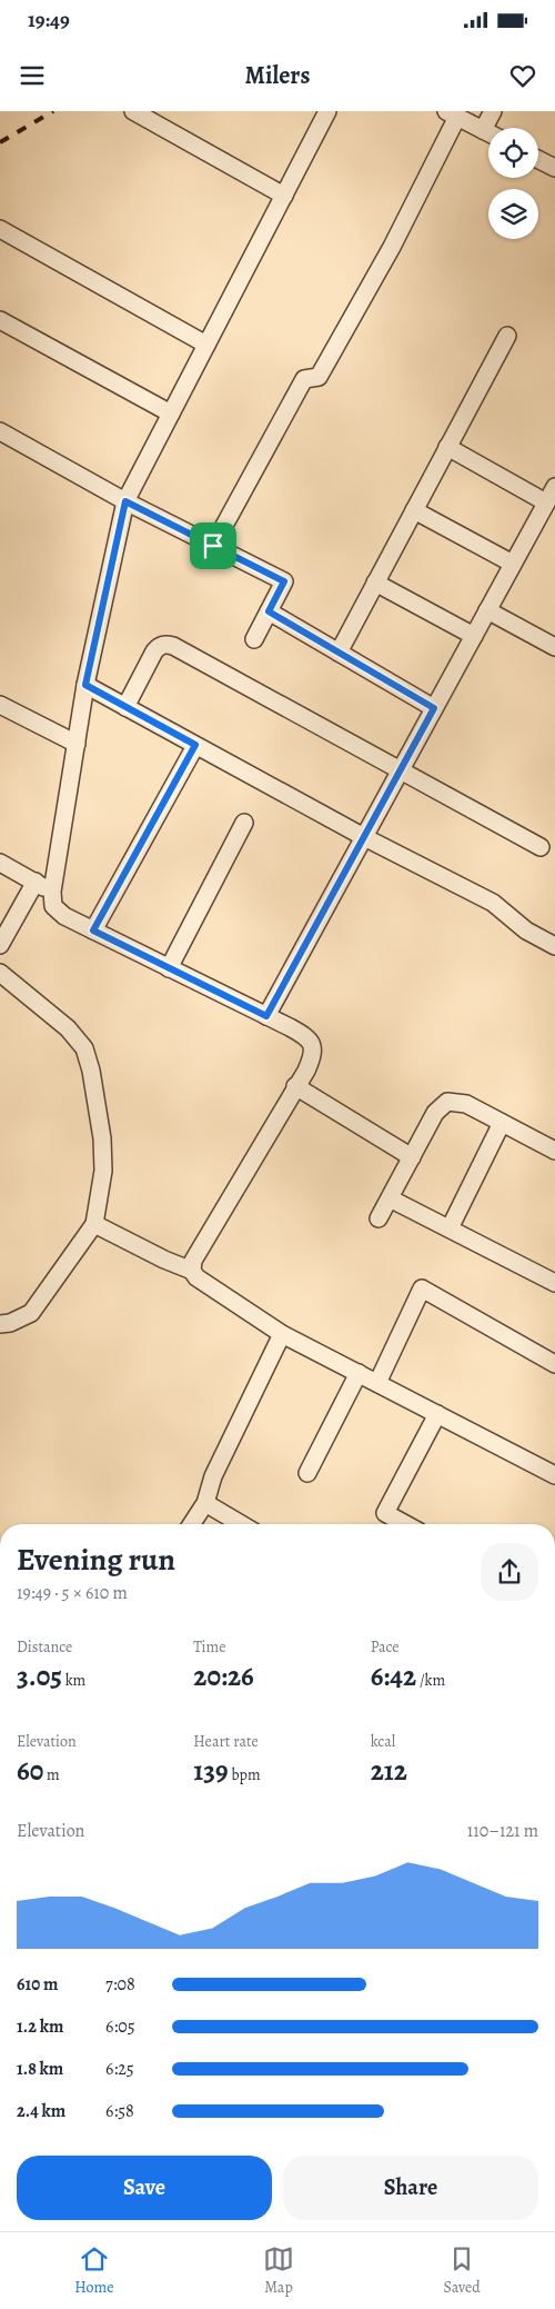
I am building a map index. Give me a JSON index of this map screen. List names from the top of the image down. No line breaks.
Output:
{"page":{"status":"19:49","header":"Milers","heading":["Evening run","19:49 · 5 × 610 m"],"stats":[["Distance","3.05 km"],["Time","20:26"],["Pace","6:42 /km"],["Elevation","60 m"],["Heart rate","139 bpm"],["kcal","212"]],"chart":["Elevation","110–121 m"],"list":[{"name":"610 m","note":"7:08"},{"name":"1.2 km","note":"6:05"},{"name":"1.8 km","note":"6:25"},{"name":"2.4 km","note":"6:58"}],"buttons":["Save","Share"],"tabs":["Home","Map","Saved"]}}
